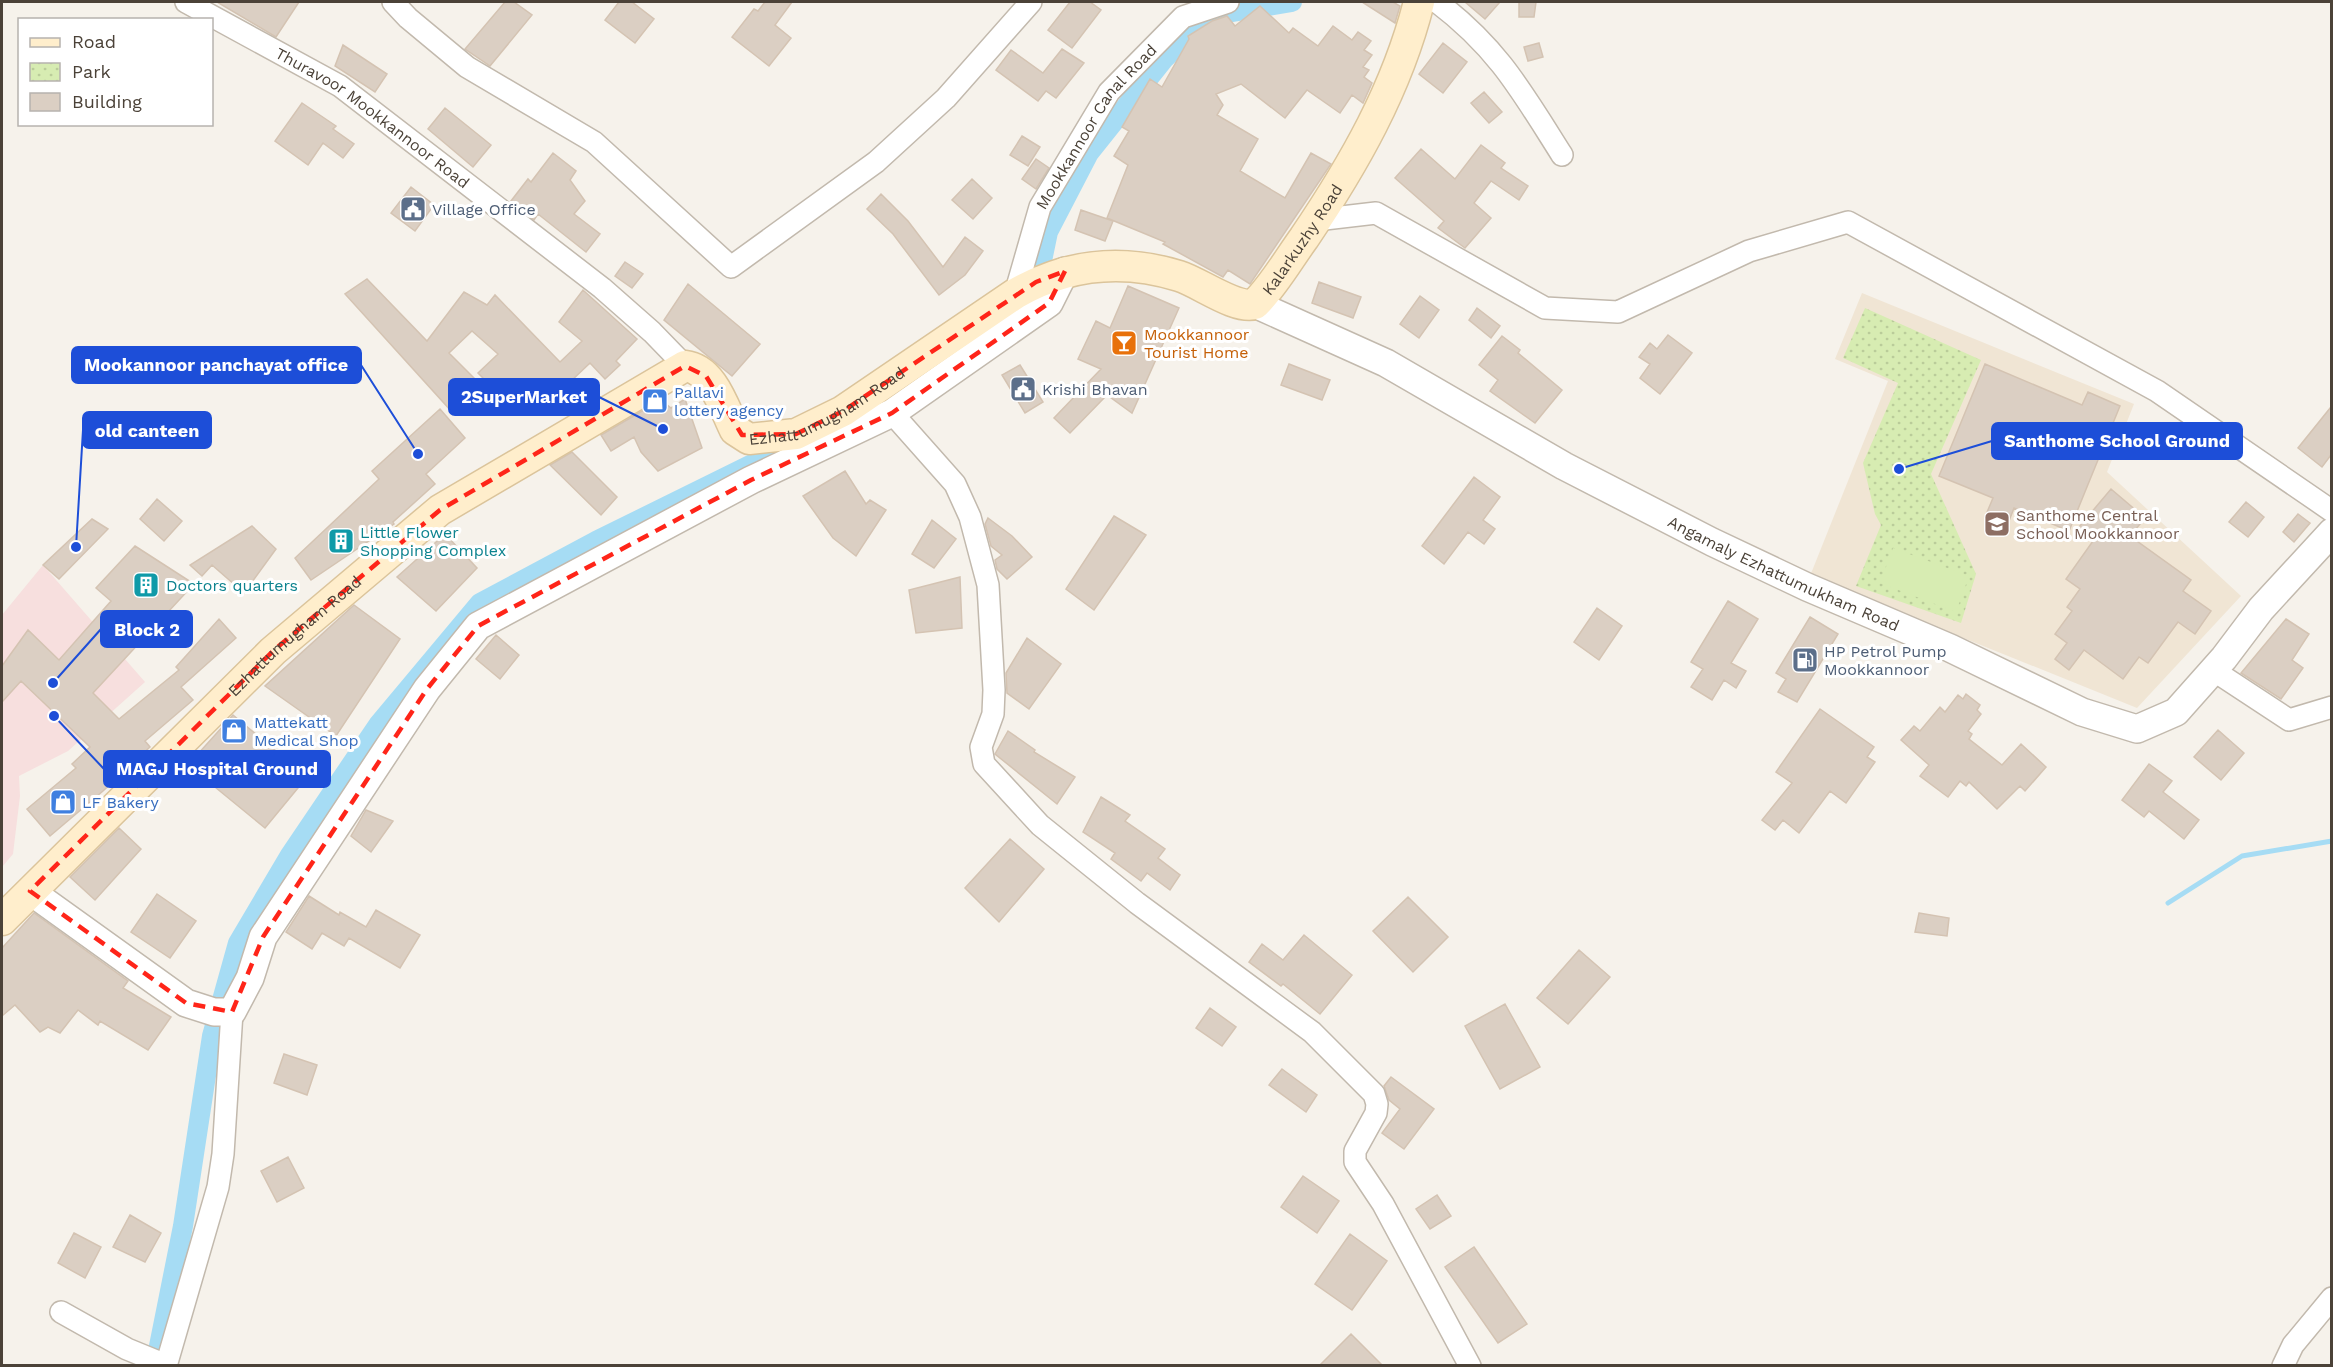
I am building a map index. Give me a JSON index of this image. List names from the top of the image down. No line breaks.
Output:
{"streets":{"main road":["Kalarkuzhy Road","Ezhattumugham Road"],"street":["Thuravoor Mookkannoor Road","Mookkannoor Canal Road","Angamaly Ezhattumukham Road"]},"crossings":[["Thuravoor Mookkannoor Road","Ezhattumugham Road"],["Mookkannoor Canal Road","Kalarkuzhy Road"],["Mookkannoor Canal Road","Ezhattumugham Road"],["Kalarkuzhy Road","Ezhattumugham Road"],["Kalarkuzhy Road","Angamaly Ezhattumukham Road"]],"places":{"public building":["Village Office","Krishi Bhavan"],"bar":["Mookkannoor Tourist Home"],"shop":["Pallavi lottery agency","Mattekatt Medical Shop","LF Bakery"],"other":["2SuperMarket","Mookannoor panchayat office","Santhome School Ground","old canteen","Block 2","MAGJ Hospital Ground"],"school or university":["Santhome Central School Mookkannoor"],"building":["Little Flower Shopping Complex","Doctors quarters"],"fuel station":["HP Petrol Pump Mookkannoor"]},"legend":["Road","Park","Building"]}
